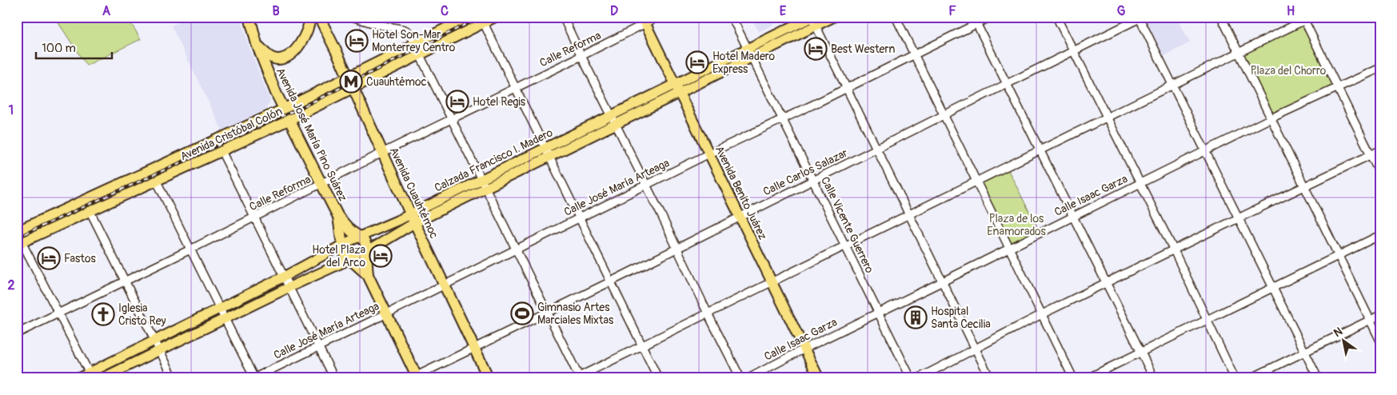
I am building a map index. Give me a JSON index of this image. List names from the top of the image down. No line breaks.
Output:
{"streets":{"highway":["Avenida José María Pino Suárez","Avenida Cuauhtémoc"],"main road":["Avenida Cristóbal Colón","Calzada Francisco I. Madero","Avenida Benito Juárez"],"street":["Calle Reforma","Calle Carlos Salazar","Calle José María Arteaga","Calle Isaac Garza","Calle Vicente Guerrero"]},"crossings":[["Calle Reforma","Avenida José María Pino Suárez"],["Calle Reforma","Avenida Cuauhtémoc"],["Calle Reforma","Avenida Benito Juárez"],["Avenida Cristóbal Colón","Avenida José María Pino Suárez"],["Avenida Cristóbal Colón","Avenida Cuauhtémoc"],["Avenida José María Pino Suárez","Calzada Francisco I. Madero"],["Avenida José María Pino Suárez","Calle Carlos Salazar"],["Avenida José María Pino Suárez","Calle José María Arteaga"],["Calzada Francisco I. Madero","Avenida Cuauhtémoc"],["Calzada Francisco I. Madero","Avenida Benito Juárez"],["Calzada Francisco I. Madero","Calle Vicente Guerrero"],["Calle Carlos Salazar","Avenida Cuauhtémoc"],["Calle Carlos Salazar","Avenida Benito Juárez"],["Calle Carlos Salazar","Calle Vicente Guerrero"],["Calle José María Arteaga","Avenida Cuauhtémoc"],["Calle José María Arteaga","Avenida Benito Juárez"],["Calle José María Arteaga","Calle Vicente Guerrero"],["Avenida Benito Juárez","Calle Isaac Garza"],["Calle Isaac Garza","Calle Vicente Guerrero"]],"parks":["Plaza del Chorro","Plaza de los Enamorados"],"places":{"hotel":["Hotel Son-Mar Monterrey Centro","Best Western","Hotel Madero Express","Hotel Regis","Hotel Plaza del Arco","Fastos"],"metro station":["Cuauhtémoc"],"sports":["Gimnasio Artes Marciales Mixtas"],"church":["Iglesia Cristo Rey"],"building":["Hospital Santa Cecilia"]},"scale_bar":"100 m","north":"top left","grid":{"columns":["A","B","C","D","E","F","G","H"],"rows":["1","2"]}}
